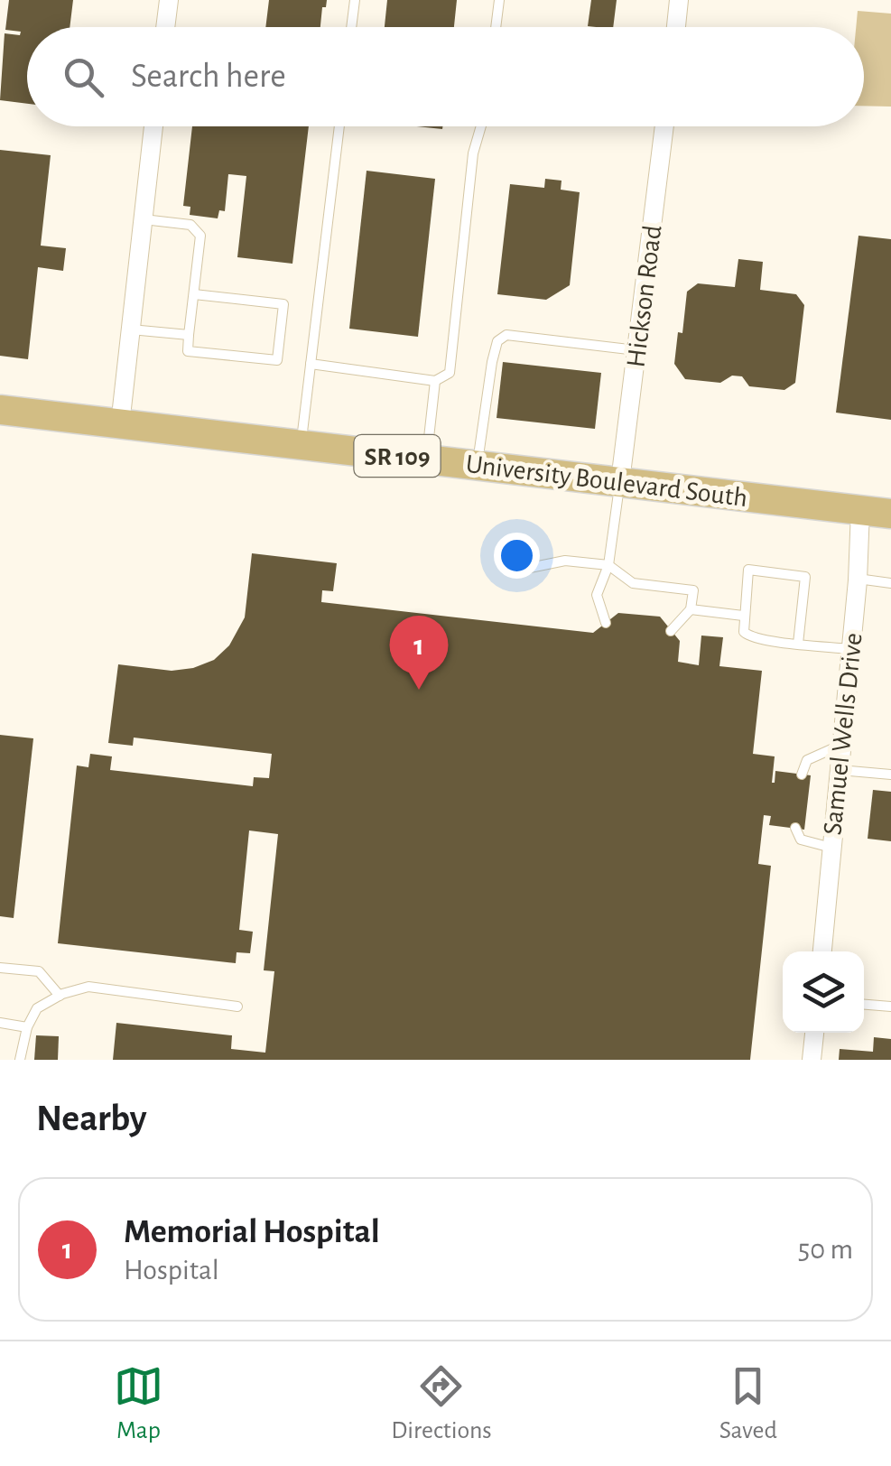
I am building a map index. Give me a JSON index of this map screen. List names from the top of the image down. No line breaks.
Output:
{"streets":{"main road":["SR 109","University Boulevard South"],"street":["Hickson Road","Samuel Wells Drive"]},"crossings":[["Hickson Road","University Boulevard South"],["University Boulevard South","Samuel Wells Drive"]],"page":{"search":"Search here","pins":"1","heading":"Nearby","list":[{"mark":"1","name":"Memorial Hospital","note":"Hospital","value":"50 m"}],"nav":["Map","Directions","Saved"]}}
